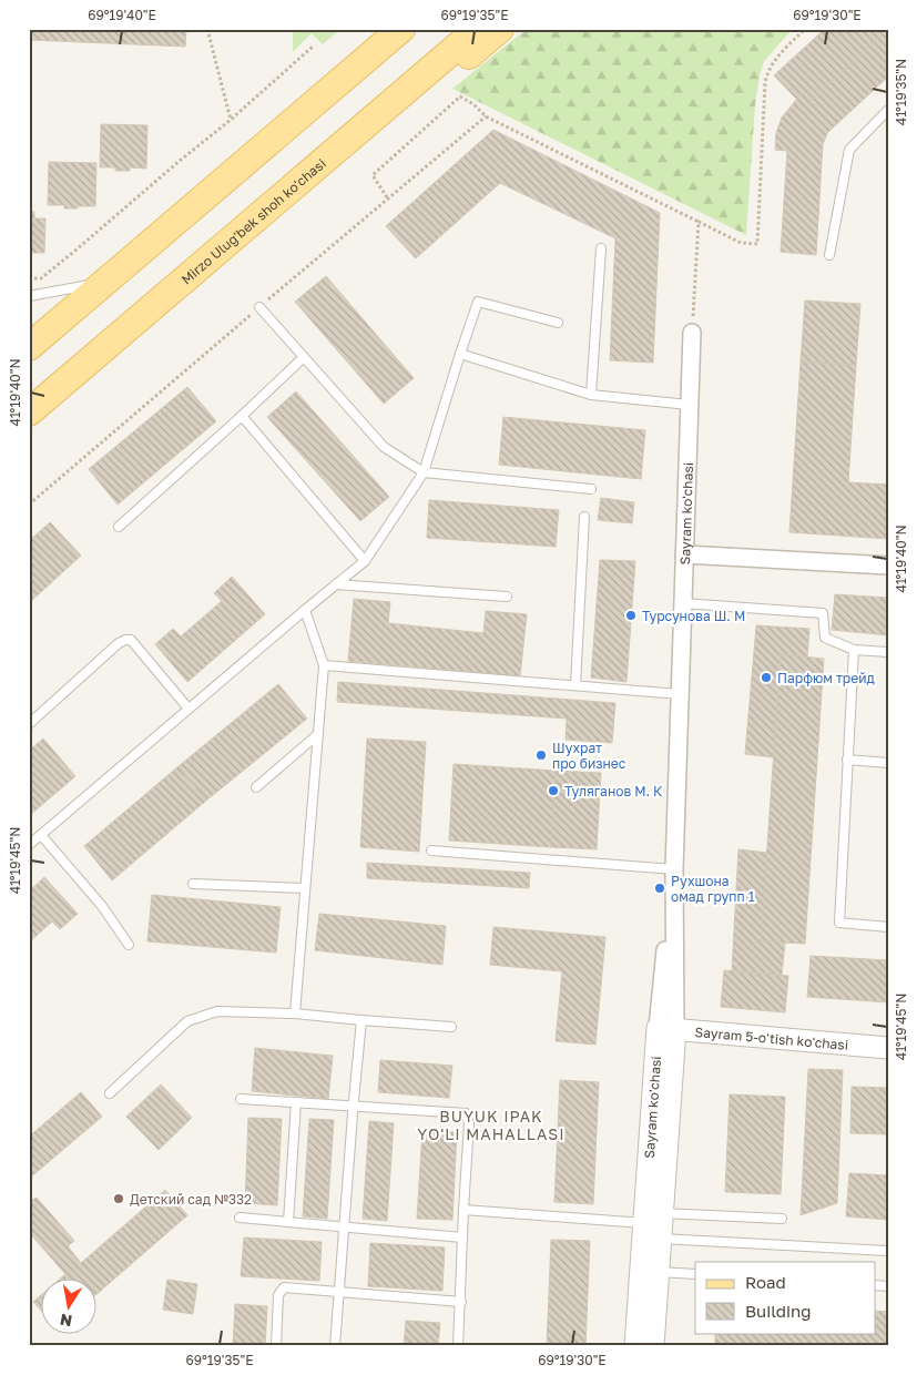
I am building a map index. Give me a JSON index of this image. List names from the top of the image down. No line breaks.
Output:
{"streets":{"main road":["Mirzo Ulug'bek shoh ko'chasi"],"street":["Sayram ko'chasi","Sayram 5-o'tish ko'chasi"]},"crossings":[["Sayram ko'chasi","Sayram 5-o'tish ko'chasi"]],"districts":["BUYUK IPAK YO'LI MAHALLASI"],"places":["Турсунова Ш. М","Парфюм трейд","Шухрат про бизнес","Туляганов М. К","Рухшона омад групп 1","Детский сад №332"],"legend":["Road","Building"],"north":"bottom","coordinates":["69°19'40\"E","69°19'35\"E","69°19'30\"E","41°19'35\"N","41°19'40\"N","41°19'45\"N"]}
